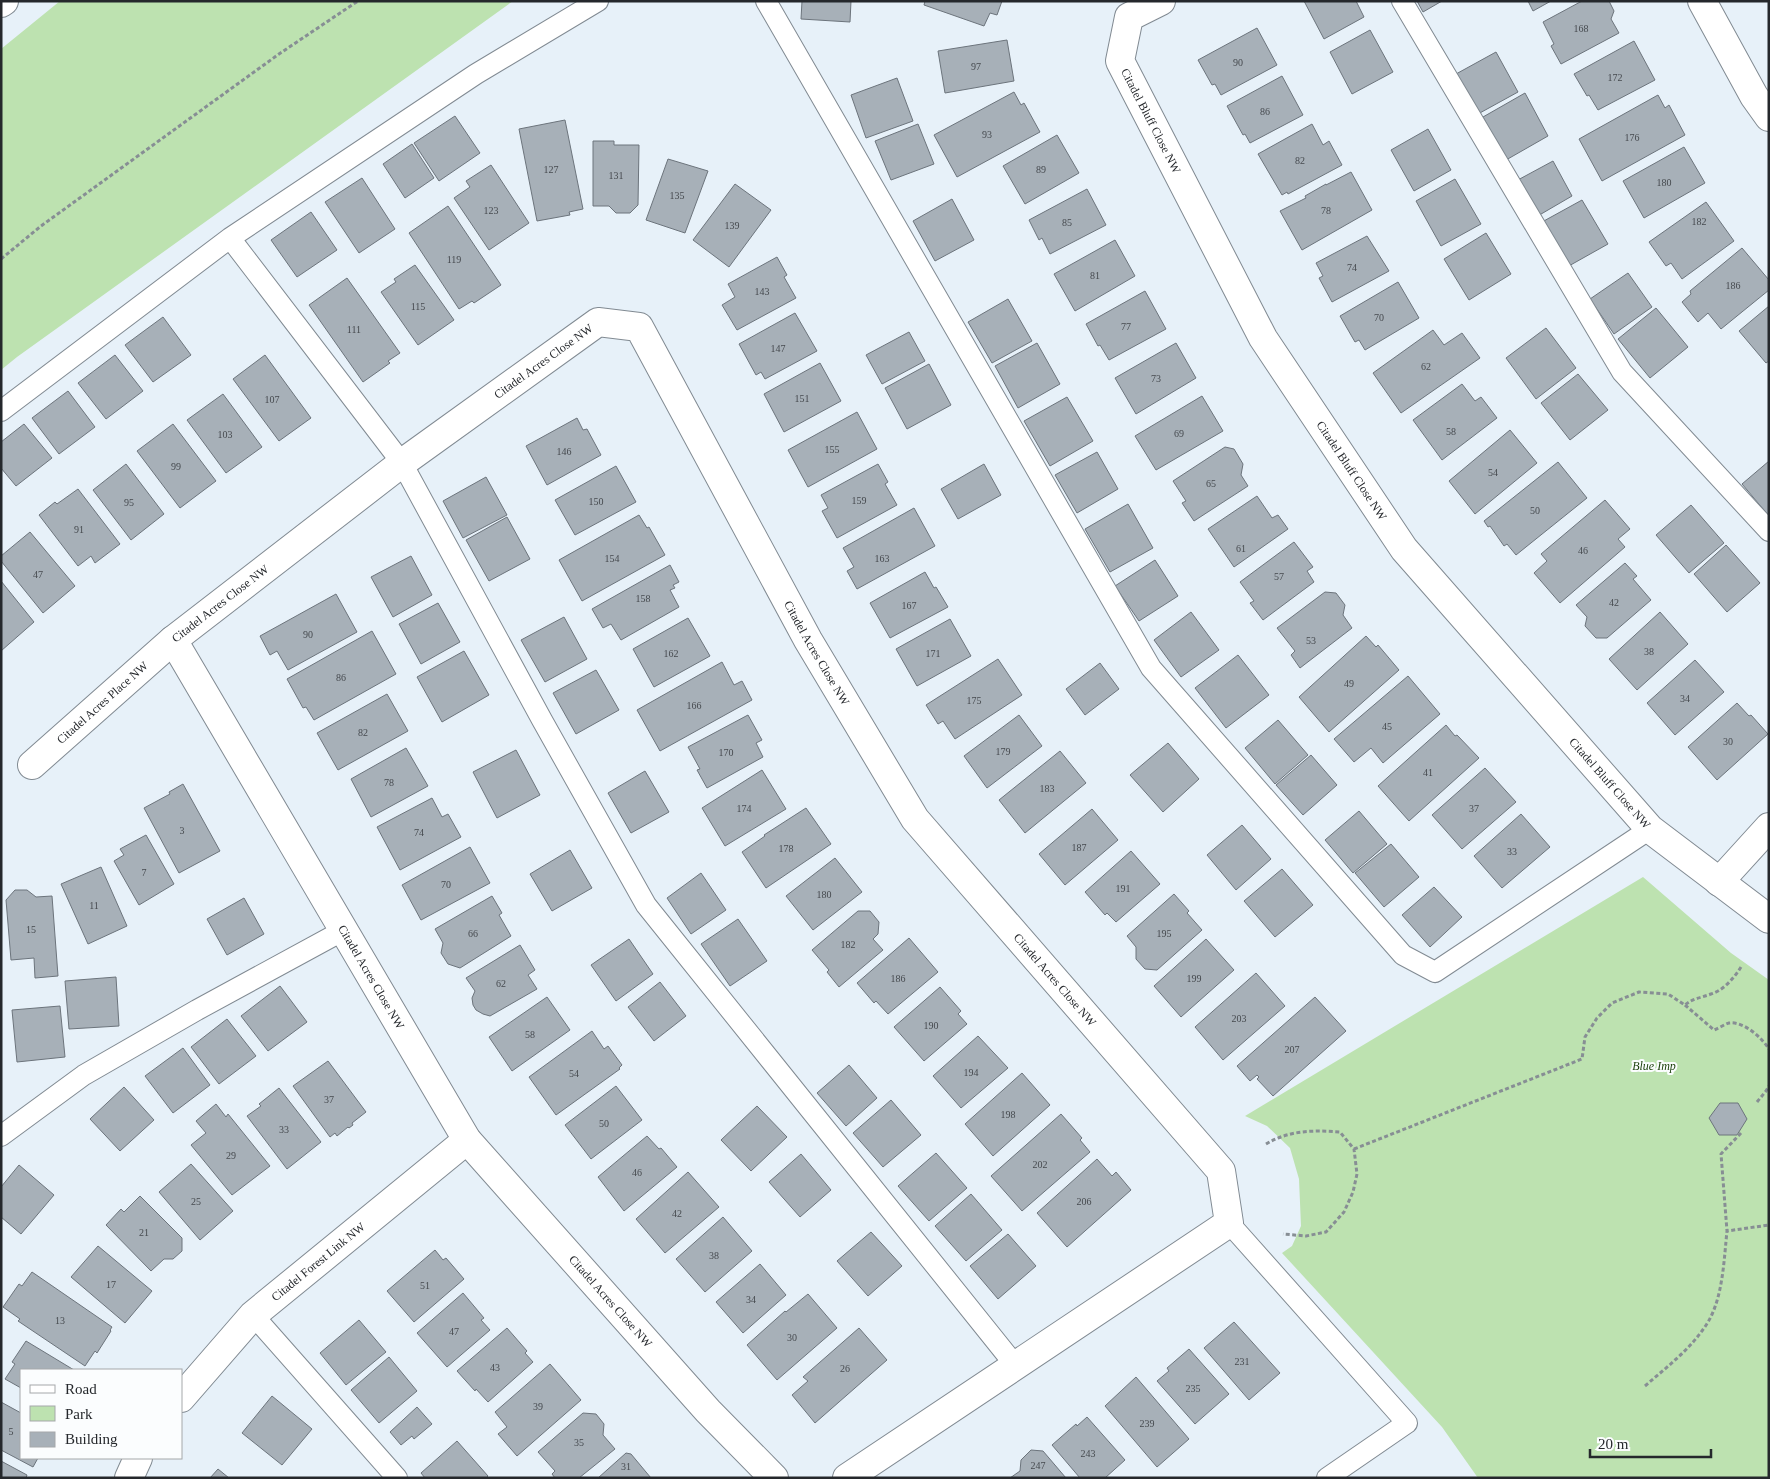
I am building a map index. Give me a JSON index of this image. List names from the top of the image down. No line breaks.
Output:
{"streets":{"street":["Citadel Bluff Close NW","Citadel Acres Close NW","Citadel Acres Place NW","Citadel Forest Link NW"]},"crossings":[["Citadel Acres Close NW","Citadel Acres Place NW"],["Citadel Acres Close NW","Citadel Forest Link NW"]],"parks":["Blue Imp"],"house_numbers":["168","90","97","172","86","93","176","82","127","89","131","180","135","123","78","182","85","139","119","74","81","186","143","115","70","77","111","147","62","73","151","107","58","69","103","155","146","99","54","65","159","150","95","50","91","61","46","154","163","47","57","158","42","167","90","53","38","162","171","86","49","34","175","166","45","82","30","179","170","41","78","183","174","37","3","74","187","178","33","7","70","191","180","11","15","66","195","182","186","199","62","203","190","58","207","194","54","37","198","50","33","29","202","46","25","206","42","21","38","17","51","34","13","47","30","231","43","26","235","39","239","5","35","243","247","31"],"legend":["Road","Park","Building"],"scale_bar":"20 m"}
